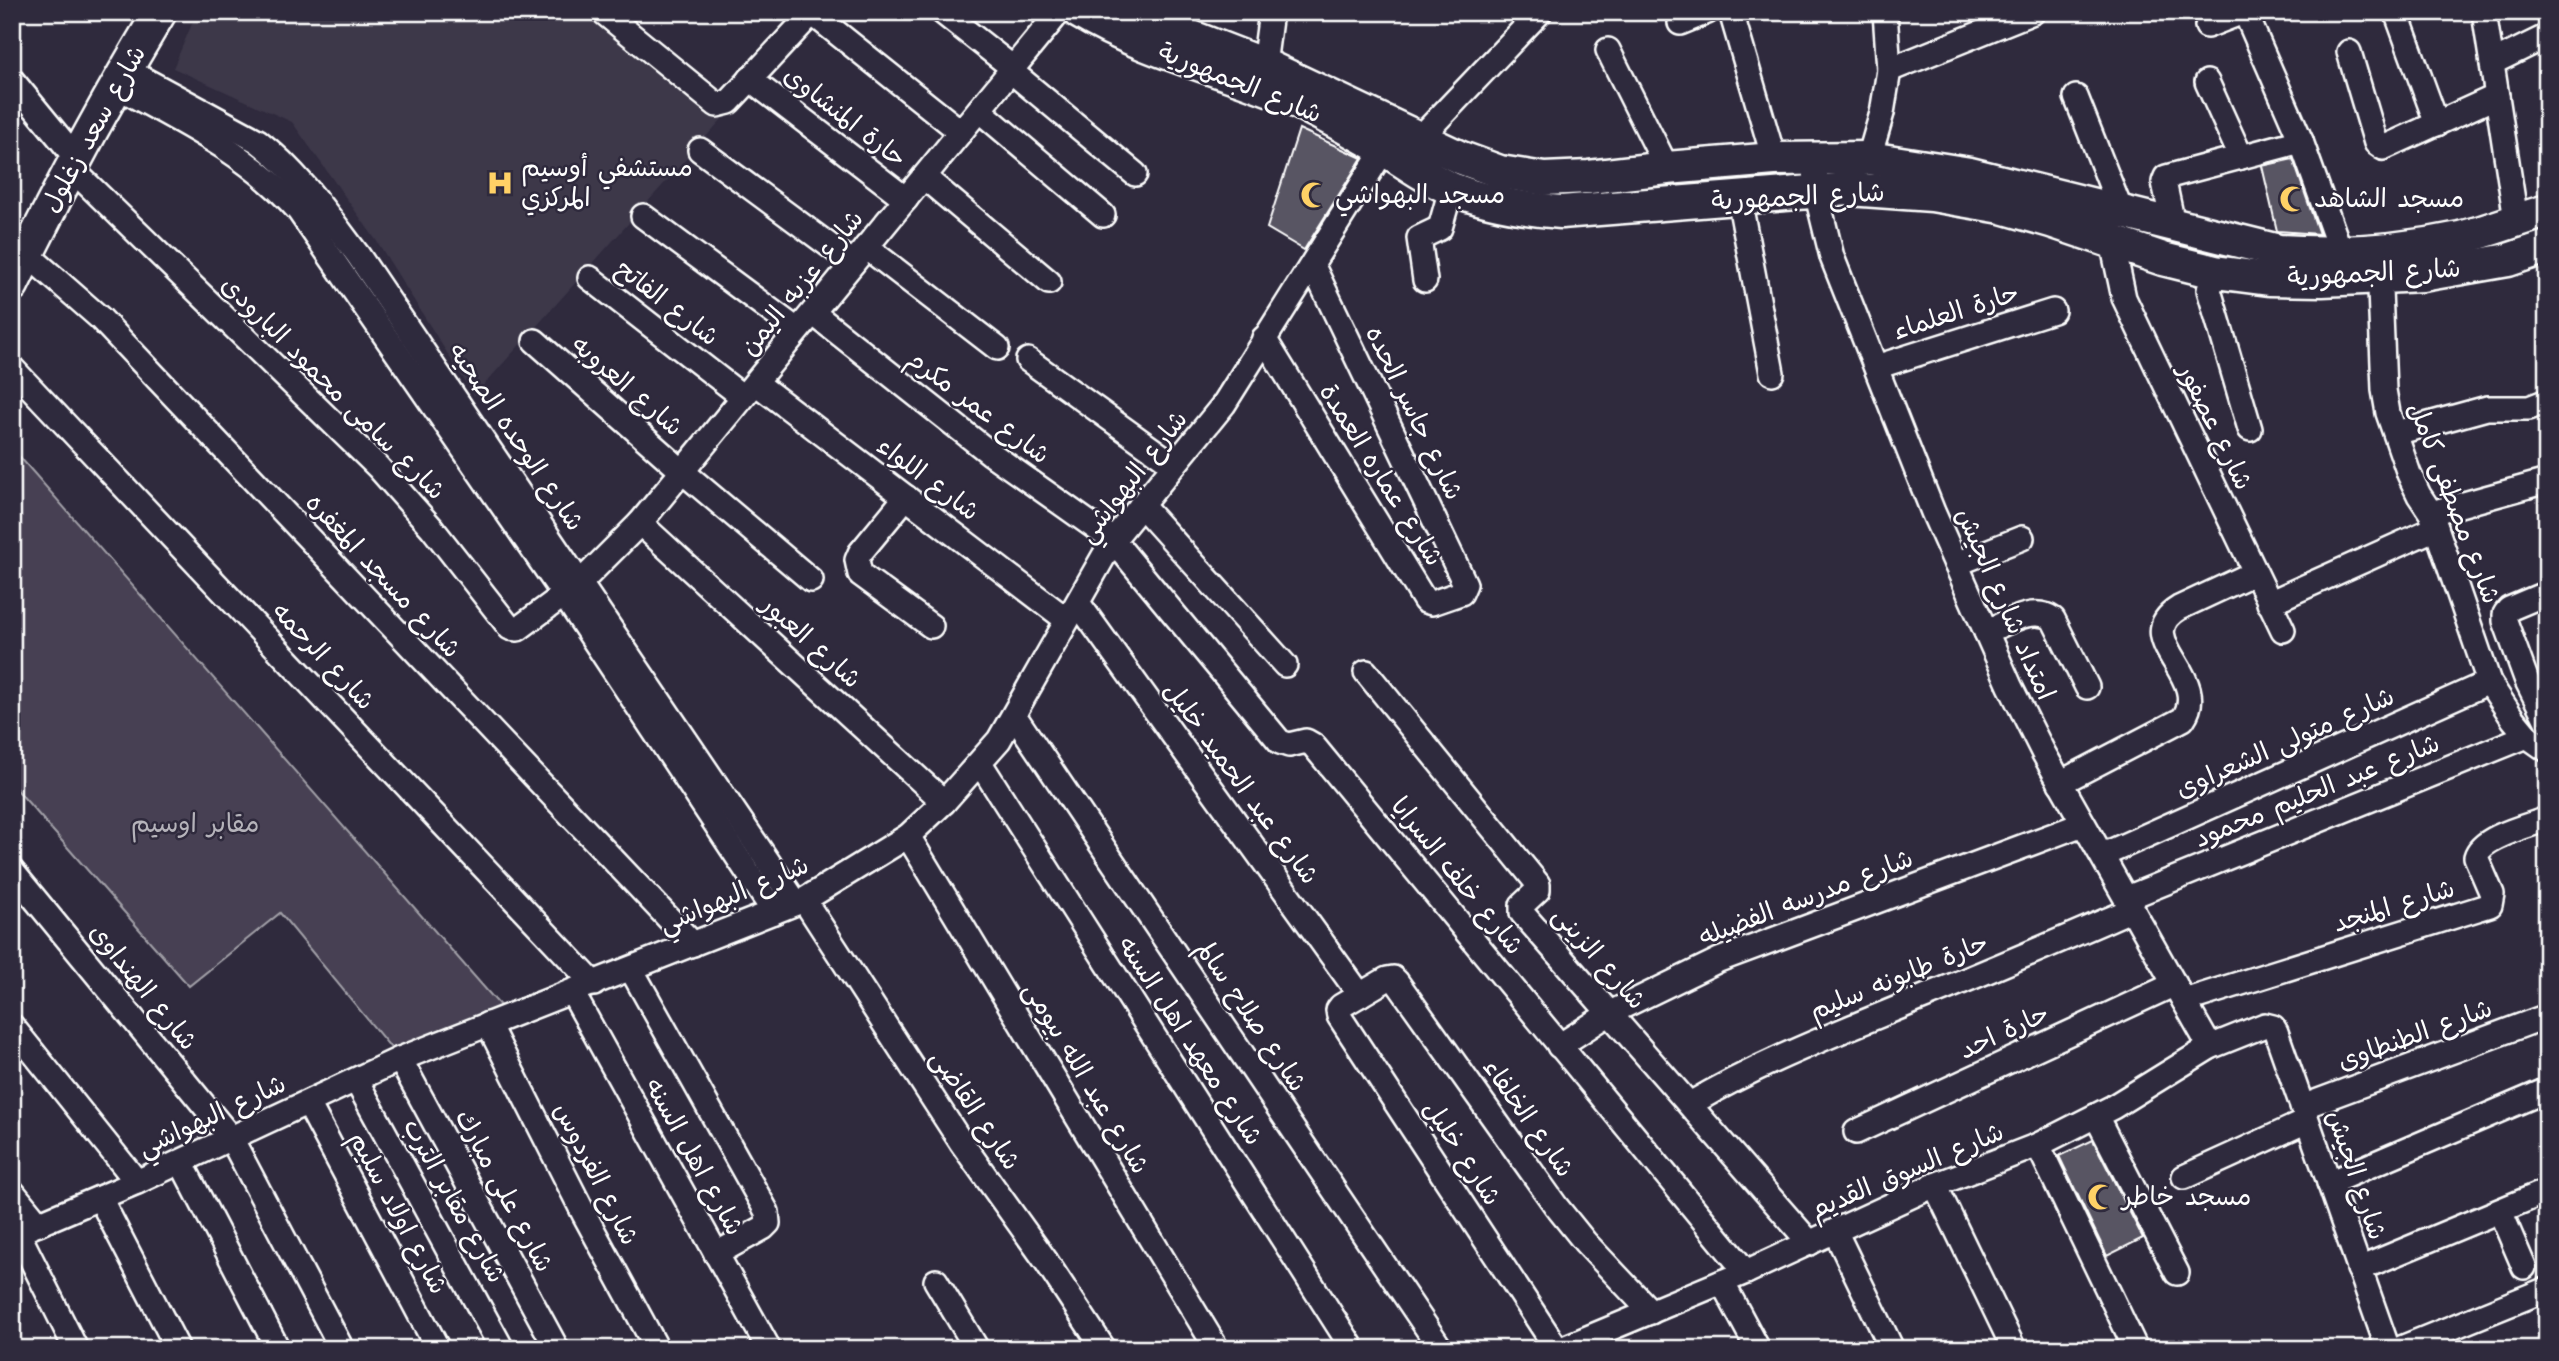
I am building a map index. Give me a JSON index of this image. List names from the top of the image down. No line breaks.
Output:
{"streets":{"street":["شارع الجمهورية","حارة المنشاوى","شارع سعد زغلول","شارع عزبه اليمن","شارع الفاتح","حارة العلماء","شارع العروبه","شارع سامى محمود البارودى","شارع عمر مكرم","شارع جاسر الحده","شارع عصفور","شارع الوحده الصحيه","شارع عماره العمدة","شارع البهواشي","شارع اللواء","شارع مصطفى كامل","شارع مسجد المغفره","امتداد شارع الجيش","شارع العبور","شارع الرحمه","شارع متولى الشعراوى","شارع عبد الحميد خليل","شارع عبد الحليم محمود","شارع خلف السرايا","شارع مدرسه الفضيله","شارع المنجد","شارع الزينى","حارة طابونه سليم","شارع الهنداوى","شارع صلاح سالم","حارة احد","شارع الطنطاوى","شارع معهد اهل السنه","شارع عبد الله بيومى","شارع القاضى","شارع الخلفاء","شارع خليل","شارع اهل السنه","شارع السوق القديم","شارع الفردوس","شارع الجيش","شارع على مبارك","شارع مقابر الترب","شارع اولاد سليم"]},"crossings":[["شارع الجمهورية","شارع عصفور"],["شارع الجمهورية","شارع البهواشي"],["شارع الجمهورية","شارع مصطفى كامل"],["شارع الجمهورية","امتداد شارع الجيش"],["حارة المنشاوى","شارع عزبه اليمن"],["شارع سعد زغلول","شارع سامى محمود البارودى"],["شارع سعد زغلول","شارع الوحده الصحيه"],["شارع سعد زغلول","شارع مسجد المغفره"],["شارع عزبه اليمن","شارع الفاتح"],["شارع عزبه اليمن","شارع العروبه"],["شارع عزبه اليمن","شارع سامى محمود البارودى"],["شارع عزبه اليمن","شارع عمر مكرم"],["شارع عزبه اليمن","شارع الوحده الصحيه"],["شارع عزبه اليمن","شارع اللواء"],["شارع عزبه اليمن","شارع العبور"],["شارع الفاتح","شارع اللواء"],["حارة العلماء","امتداد شارع الجيش"],["شارع سامى محمود البارودى","شارع الوحده الصحيه"],["شارع عمر مكرم","شارع البهواشي"],["شارع عمر مكرم","شارع خلف السرايا"],["شارع جاسر الحده","شارع عماره العمدة"],["شارع جاسر الحده","شارع البهواشي"],["شارع الوحده الصحيه","شارع البهواشي"],["شارع الوحده الصحيه","شارع القاضى"],["شارع عماره العمدة","شارع البهواشي"],["شارع البهواشي","شارع اللواء"],["شارع البهواشي","شارع مسجد المغفره"],["شارع البهواشي","شارع العبور"],["شارع البهواشي","شارع الرحمه"],["شارع البهواشي","شارع عبد الحميد خليل"],["شارع البهواشي","شارع خلف السرايا"],["شارع البهواشي","شارع الهنداوى"],["شارع البهواشي","شارع صلاح سالم"],["شارع البهواشي","شارع معهد اهل السنه"],["شارع البهواشي","شارع عبد الله بيومى"],["شارع البهواشي","شارع القاضى"],["شارع البهواشي","شارع اهل السنه"],["شارع البهواشي","شارع الفردوس"],["شارع البهواشي","شارع على مبارك"],["شارع البهواشي","شارع مقابر الترب"],["شارع البهواشي","شارع اولاد سليم"],["شارع اللواء","شارع عبد الحميد خليل"],["شارع مصطفى كامل","شارع متولى الشعراوى"],["شارع مصطفى كامل","شارع عبد الحليم محمود"],["امتداد شارع الجيش","شارع متولى الشعراوى"],["امتداد شارع الجيش","شارع عبد الحليم محمود"],["امتداد شارع الجيش","شارع مدرسه الفضيله"],["امتداد شارع الجيش","شارع المنجد"],["امتداد شارع الجيش","حارة طابونه سليم"],["امتداد شارع الجيش","حارة احد"],["امتداد شارع الجيش","شارع السوق القديم"],["شارع عبد الحميد خليل","شارع الخلفاء"],["شارع عبد الحميد خليل","شارع خليل"],["شارع عبد الحليم محمود","حارة طابونه سليم"],["شارع خلف السرايا","شارع مدرسه الفضيله"],["شارع خلف السرايا","شارع السوق القديم"],["شارع مدرسه الفضيله","شارع الزينى"],["شارع المنجد","حارة احد"],["شارع الزينى","حارة طابونه سليم"],["شارع الزينى","شارع السوق القديم"],["شارع الطنطاوى","شارع الجيش"],["شارع الخلفاء","شارع خليل"],["شارع الخلفاء","شارع السوق القديم"],["شارع خليل","شارع السوق القديم"],["شارع السوق القديم","شارع الجيش"]],"parks":["مقابر اوسيم"],"places":{"hospital":["مستشفي أوسيم المركزي"],"mosque":["مسجد البهواشي","مسجد الشاهد","مسجد خاطر"]}}
